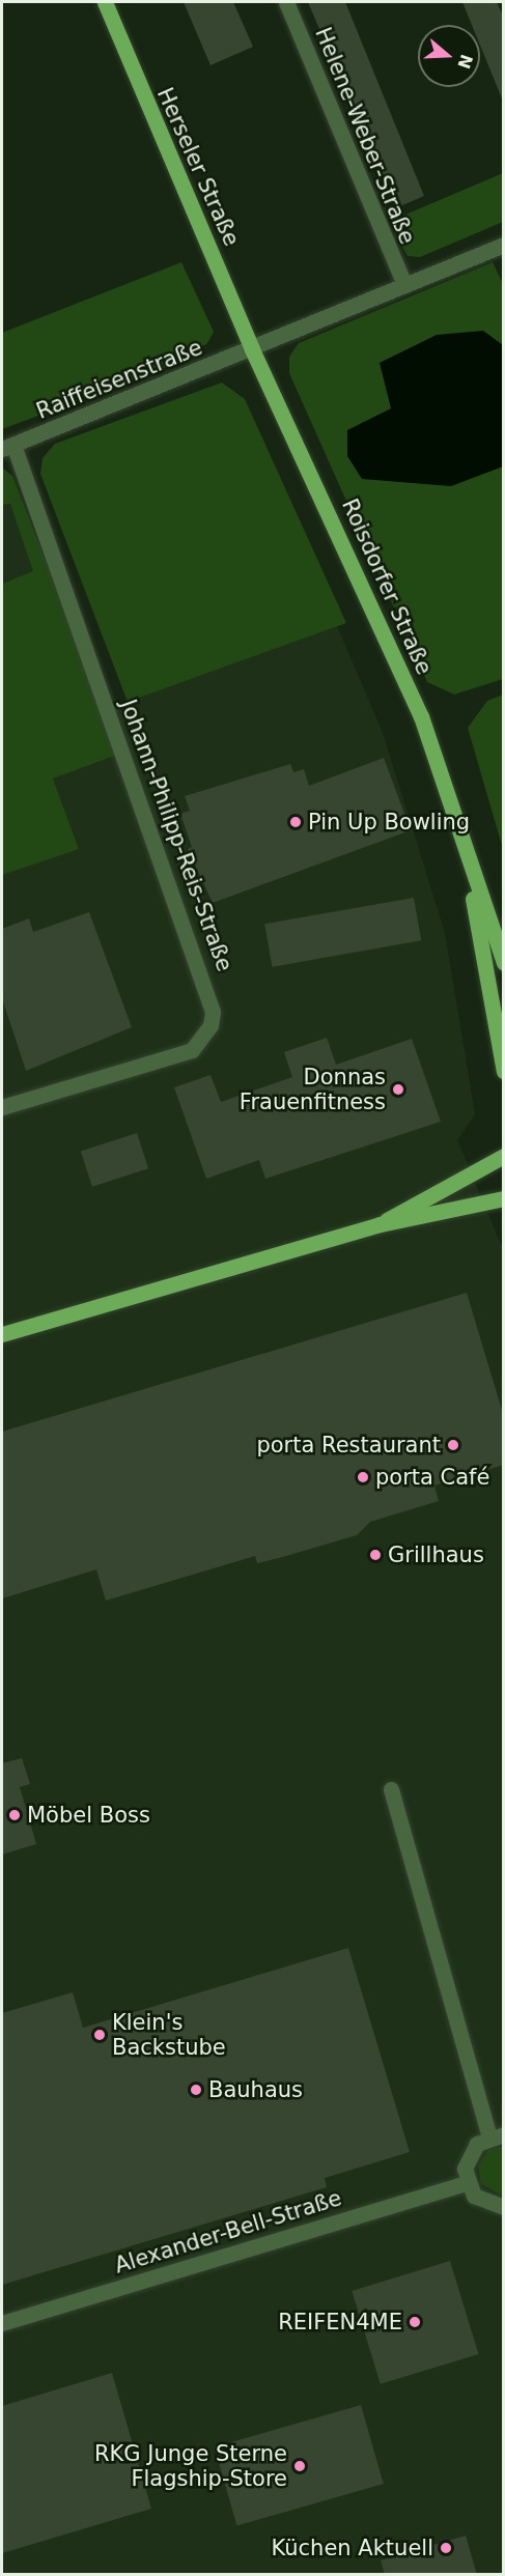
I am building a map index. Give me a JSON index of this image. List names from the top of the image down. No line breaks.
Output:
{"streets":{"main road":["Herseler Straße","Roisdorfer Straße"],"street":["Helene-Weber-Straße","Raiffeisenstraße","Johann-Philipp-Reis-Straße","Alexander-Bell-Straße"]},"crossings":[["Helene-Weber-Straße","Raiffeisenstraße"],["Herseler Straße","Raiffeisenstraße"],["Herseler Straße","Roisdorfer Straße"],["Raiffeisenstraße","Roisdorfer Straße"],["Raiffeisenstraße","Johann-Philipp-Reis-Straße"]],"places":["Pin Up Bowling","Donnas Frauenfitness","porta Restaurant","porta Café","Grillhaus","Möbel Boss","Klein's Backstube","Bauhaus","REIFEN4ME","RKG Junge Sterne Flagship-Store","Küchen Aktuell"],"north":"right"}
